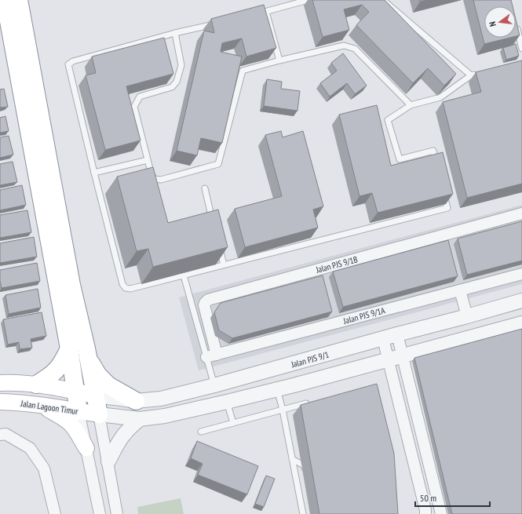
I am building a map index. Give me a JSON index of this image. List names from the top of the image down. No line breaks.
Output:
{"streets":{"main road":["Jalan Lagoon Timur"],"street":["Jalan PJS 9/1B","Jalan PJS 9/1A","Jalan PJS 9/1"]},"crossings":[["Jalan PJS 9/1B","Jalan PJS 9/1A"]],"scale_bar":"50 m","north":"left"}
